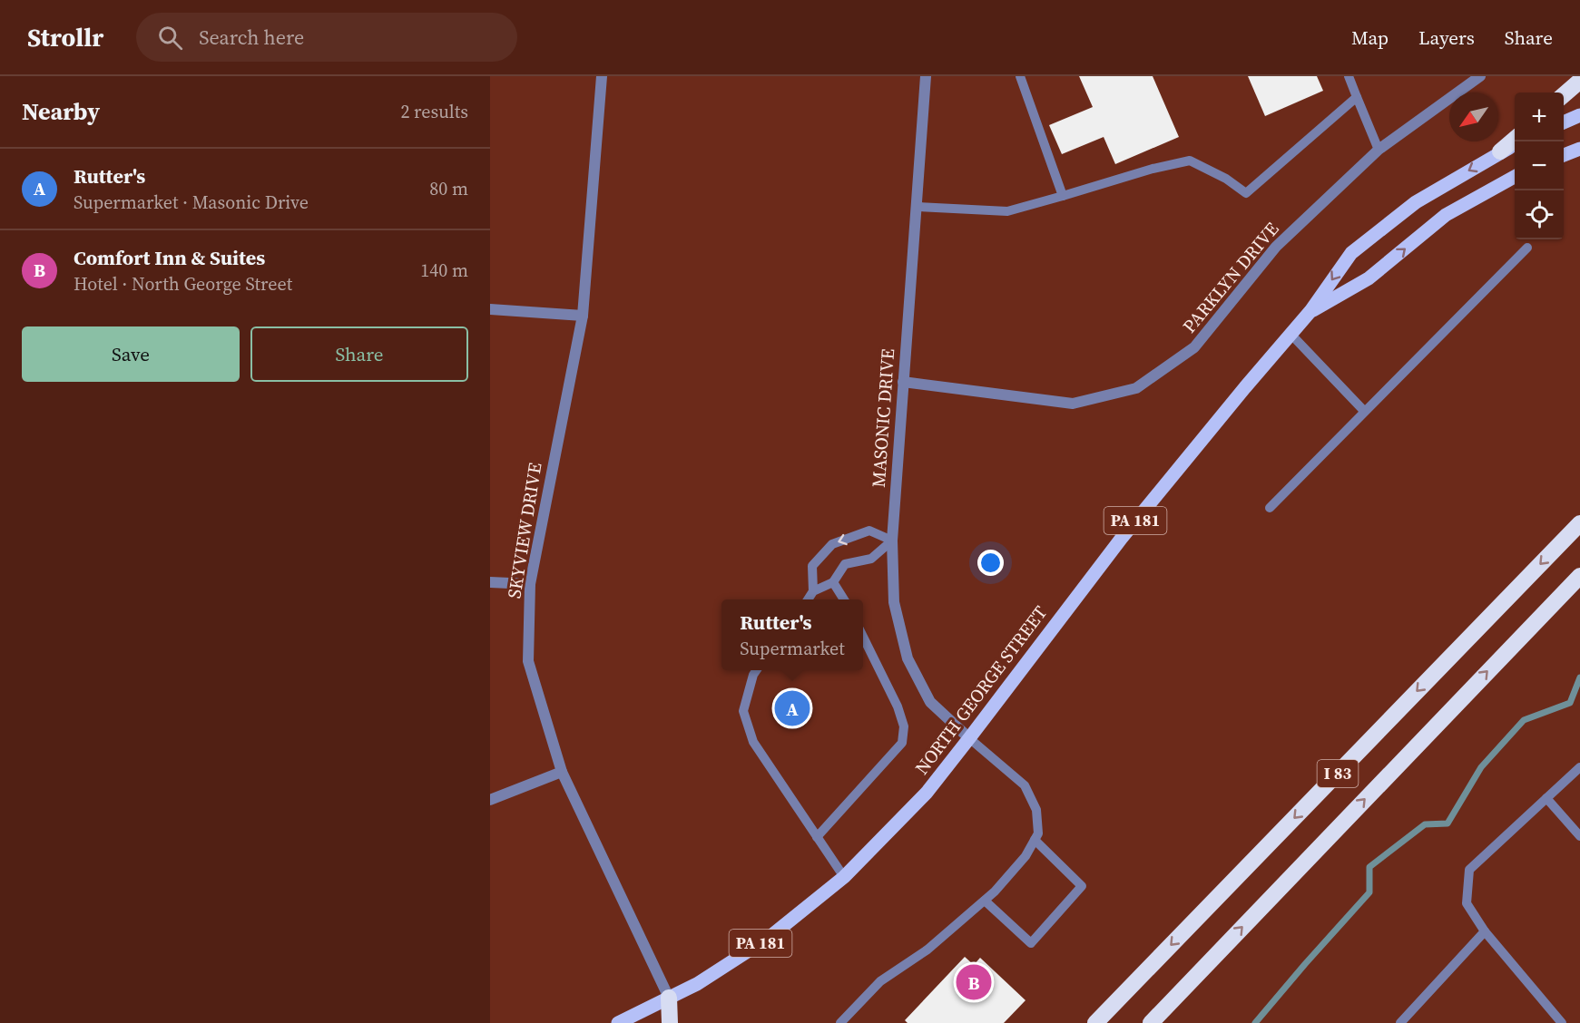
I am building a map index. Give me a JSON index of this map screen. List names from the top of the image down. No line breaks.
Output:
{"streets":{"highway":["I 83"],"main road":["PA 181","NORTH GEORGE STREET"],"street":["PARKLYN DRIVE","MASONIC DRIVE","SKYVIEW DRIVE"]},"crossings":[["PARKLYN DRIVE","MASONIC DRIVE"],["MASONIC DRIVE","NORTH GEORGE STREET"],["SKYVIEW DRIVE","NORTH GEORGE STREET"]],"north":"bottom left","page":{"header":"Strollr","search":"Search here","nav":["Map","Layers","Share"],"heading":["Nearby","2 results"],"map_buttons":["+","−"],"list":[{"mark":"A","name":"Rutter's","note":"Supermarket · Masonic Drive","value":"80 m"},{"mark":"B","name":"Comfort Inn & Suites","note":"Hotel · North George Street","value":"140 m"}],"buttons":["Save","Share"],"popup":["Rutter's","Supermarket"],"pins":["A","B"]}}
